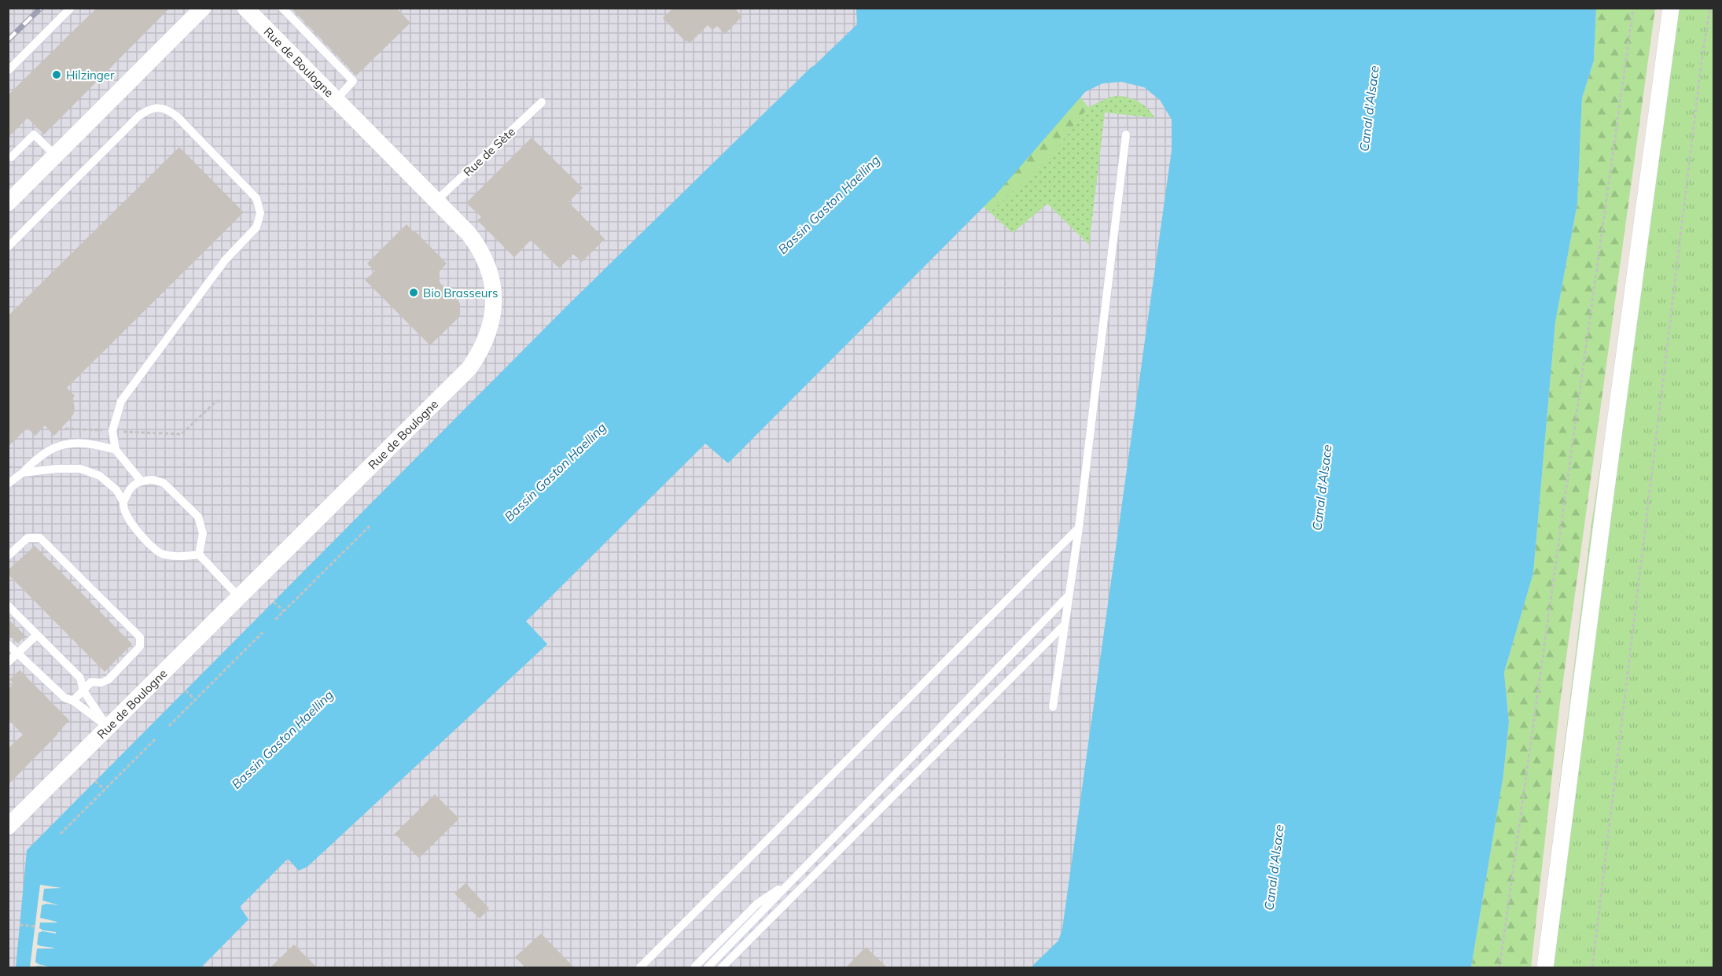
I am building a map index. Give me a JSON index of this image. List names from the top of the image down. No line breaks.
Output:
{"streets":{"street":["Rue de Boulogne"],"lane":["Rue de Sète"]},"crossings":[["Rue de Boulogne","Rue de Sète"]],"water":["Canal d'Alsace","Bassin Gaston Haelling"],"places":["Hilzinger","Bio Brasseurs"]}
